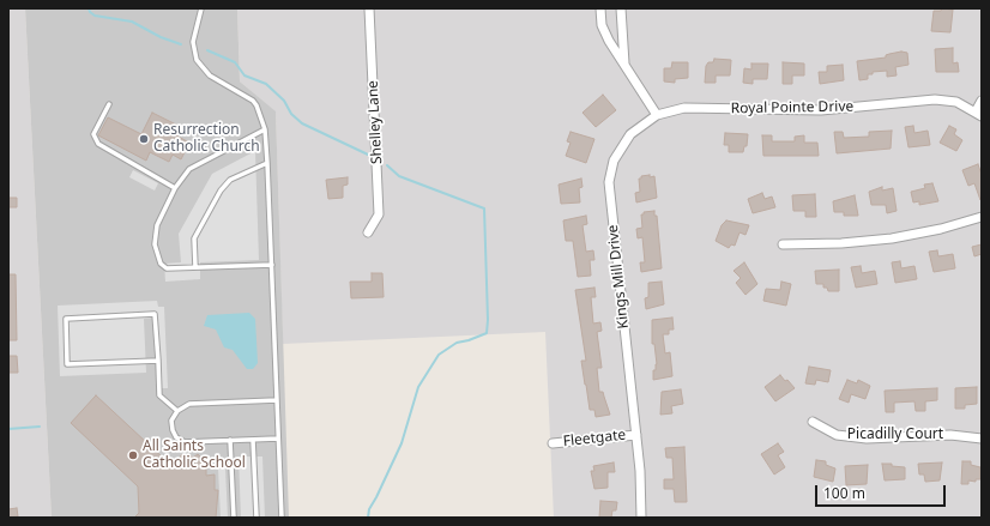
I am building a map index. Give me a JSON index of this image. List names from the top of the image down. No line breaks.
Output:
{"streets":{"street":["Royal Pointe Drive","Shelley Lane","Kings Mill Drive","Picadilly Court","Fleetgate"]},"crossings":[["Royal Pointe Drive","Kings Mill Drive"],["Kings Mill Drive","Fleetgate"]],"places":["Resurrection Catholic Church","All Saints Catholic School"],"scale_bar":"100 m"}
